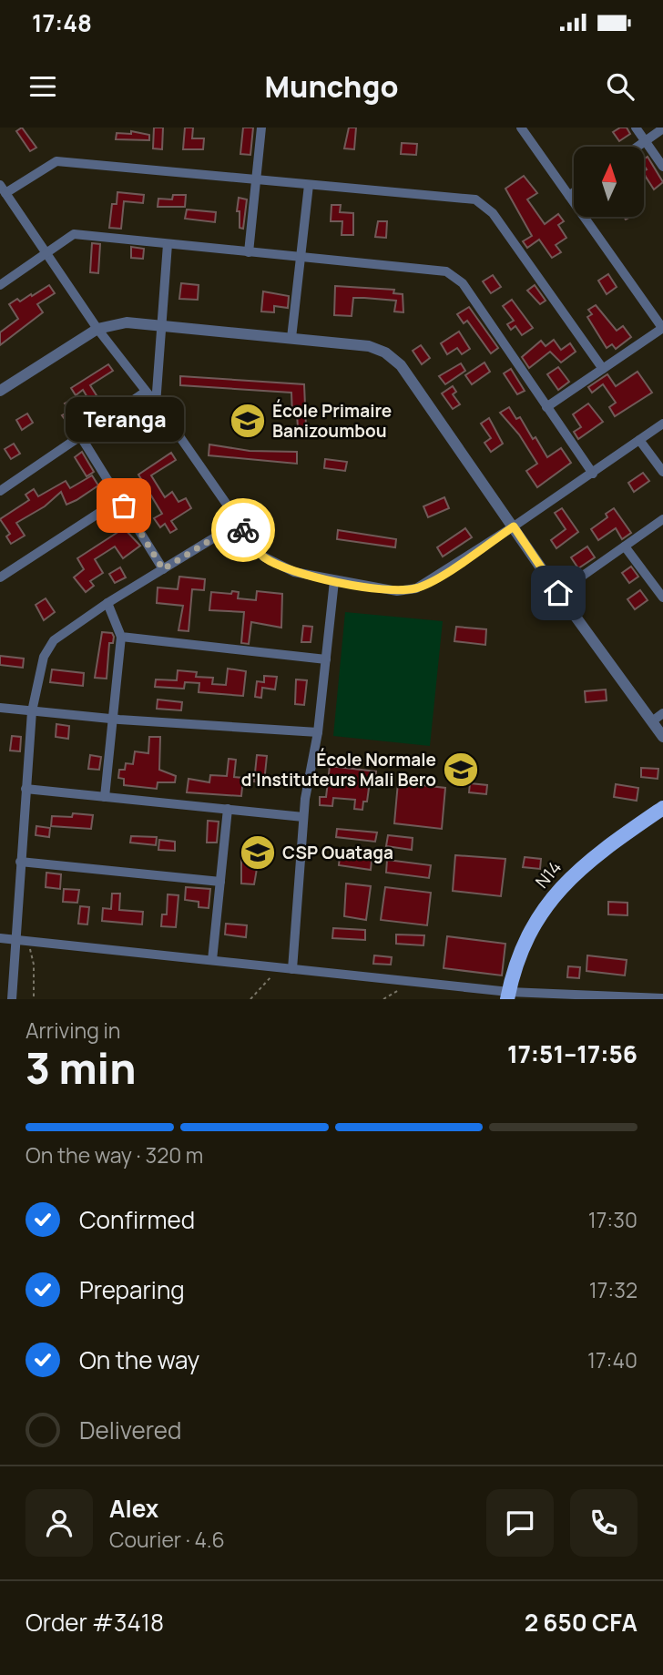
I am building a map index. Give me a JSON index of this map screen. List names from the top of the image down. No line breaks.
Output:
{"streets":{"main road":["N14"]},"places":{"school or university":["École Primaire Banizoumbou","École Normale d'Instituteurs Mali Bero","CSP Ouataga"],"other":["Teranga"]},"north":"top","page":{"status":"17:48","header":"Munchgo","bubble":"Teranga","heading":["3 min","Arriving in","17:51–17:56"],"panel":["Alex","Courier · 4.6","Order #3418","2 650 CFA"],"bar":"On the way · 320 m","list":[["Confirmed","17:30"],["Preparing","17:32"],["On the way","17:40"],"Delivered"]}}
